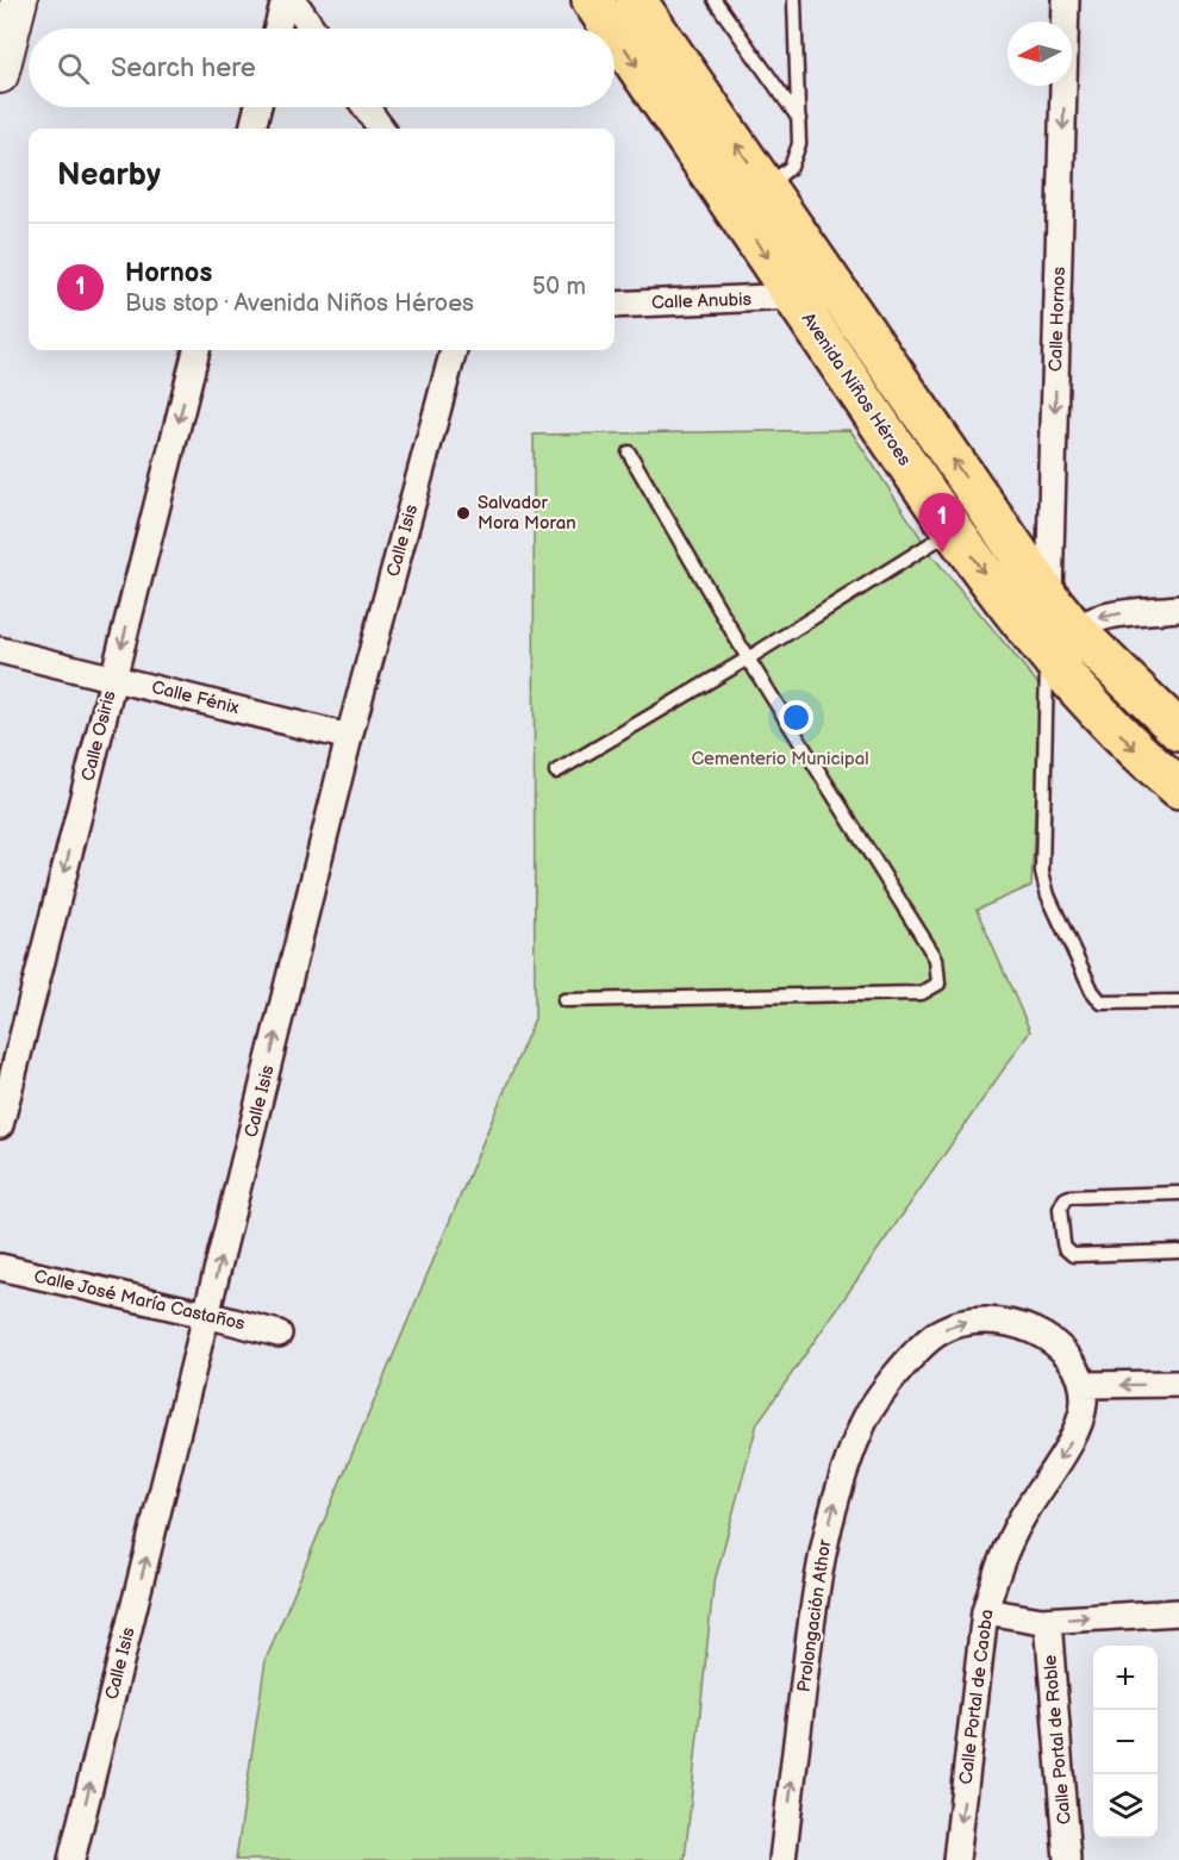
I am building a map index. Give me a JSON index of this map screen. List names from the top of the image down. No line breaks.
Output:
{"streets":{"main road":["Avenida Niños Héroes"],"street":["Calle Anubis","Calle Hornos","Calle Isis","Calle Fénix","Calle Osiris","Calle José María Castaños","Prolongación Athor","Calle Portal de Caoba","Calle Portal de Roble"]},"crossings":[["Calle Anubis","Avenida Niños Héroes"],["Calle Hornos","Avenida Niños Héroes"],["Calle Isis","Calle Fénix"],["Calle Isis","Calle José María Castaños"],["Calle Fénix","Calle Osiris"],["Prolongación Athor","Calle Portal de Caoba"]],"one_way":["Calle Hornos","Calle Isis","Calle Osiris","Calle Portal de Caoba"],"parks":["Cementerio Municipal"],"places":["Salvador Mora Moran"],"north":"left","page":{"search":"Search here","heading":"Nearby","list":[{"mark":"1","name":"Hornos","note":"Bus stop · Avenida Niños Héroes","value":"50 m"}],"pins":"1","map_buttons":["+","−"]}}
